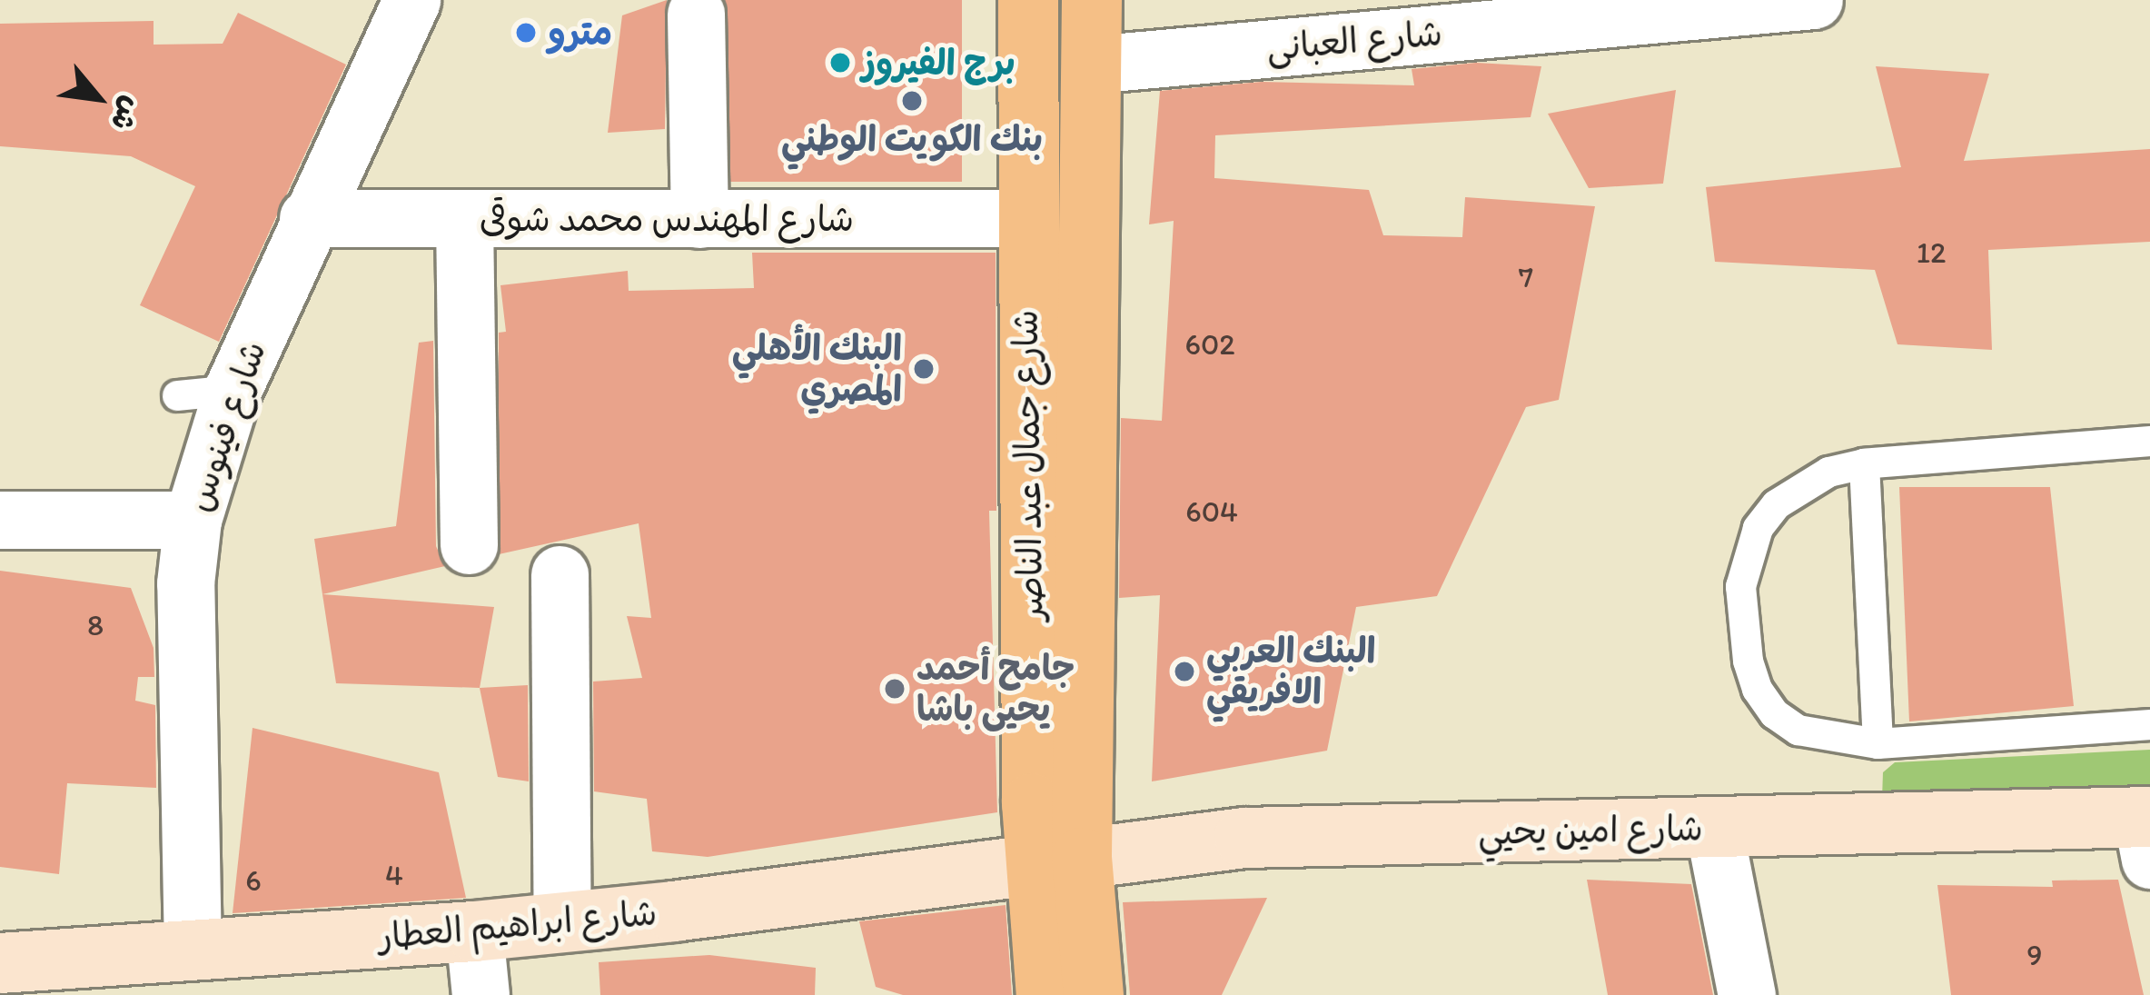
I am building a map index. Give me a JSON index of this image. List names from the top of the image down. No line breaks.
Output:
{"streets":{"main road":["شارع جمال عبد الناصر"],"street":["شارع العبانى","شارع المهندس محمد شوقى","شارع فينوس","شارع امين يحيي","شارع ابراهيم العطار"]},"crossings":[["شارع العبانى","شارع جمال عبد الناصر"],["شارع المهندس محمد شوقى","شارع فينوس"],["شارع المهندس محمد شوقى","شارع جمال عبد الناصر"],["شارع فينوس","شارع ابراهيم العطار"],["شارع جمال عبد الناصر","شارع امين يحيي"],["شارع جمال عبد الناصر","شارع ابراهيم العطار"],["شارع امين يحيي","شارع ابراهيم العطار"]],"places":["مترو","برج الفيروز","بنك الكويت الوطني","البنك الأهلي المصري","البنك العربي الافريقي","جامح أحمد يحيى باشا"],"house_numbers":["12","7","602","604","8","4","6","9"],"north":"bottom right"}
